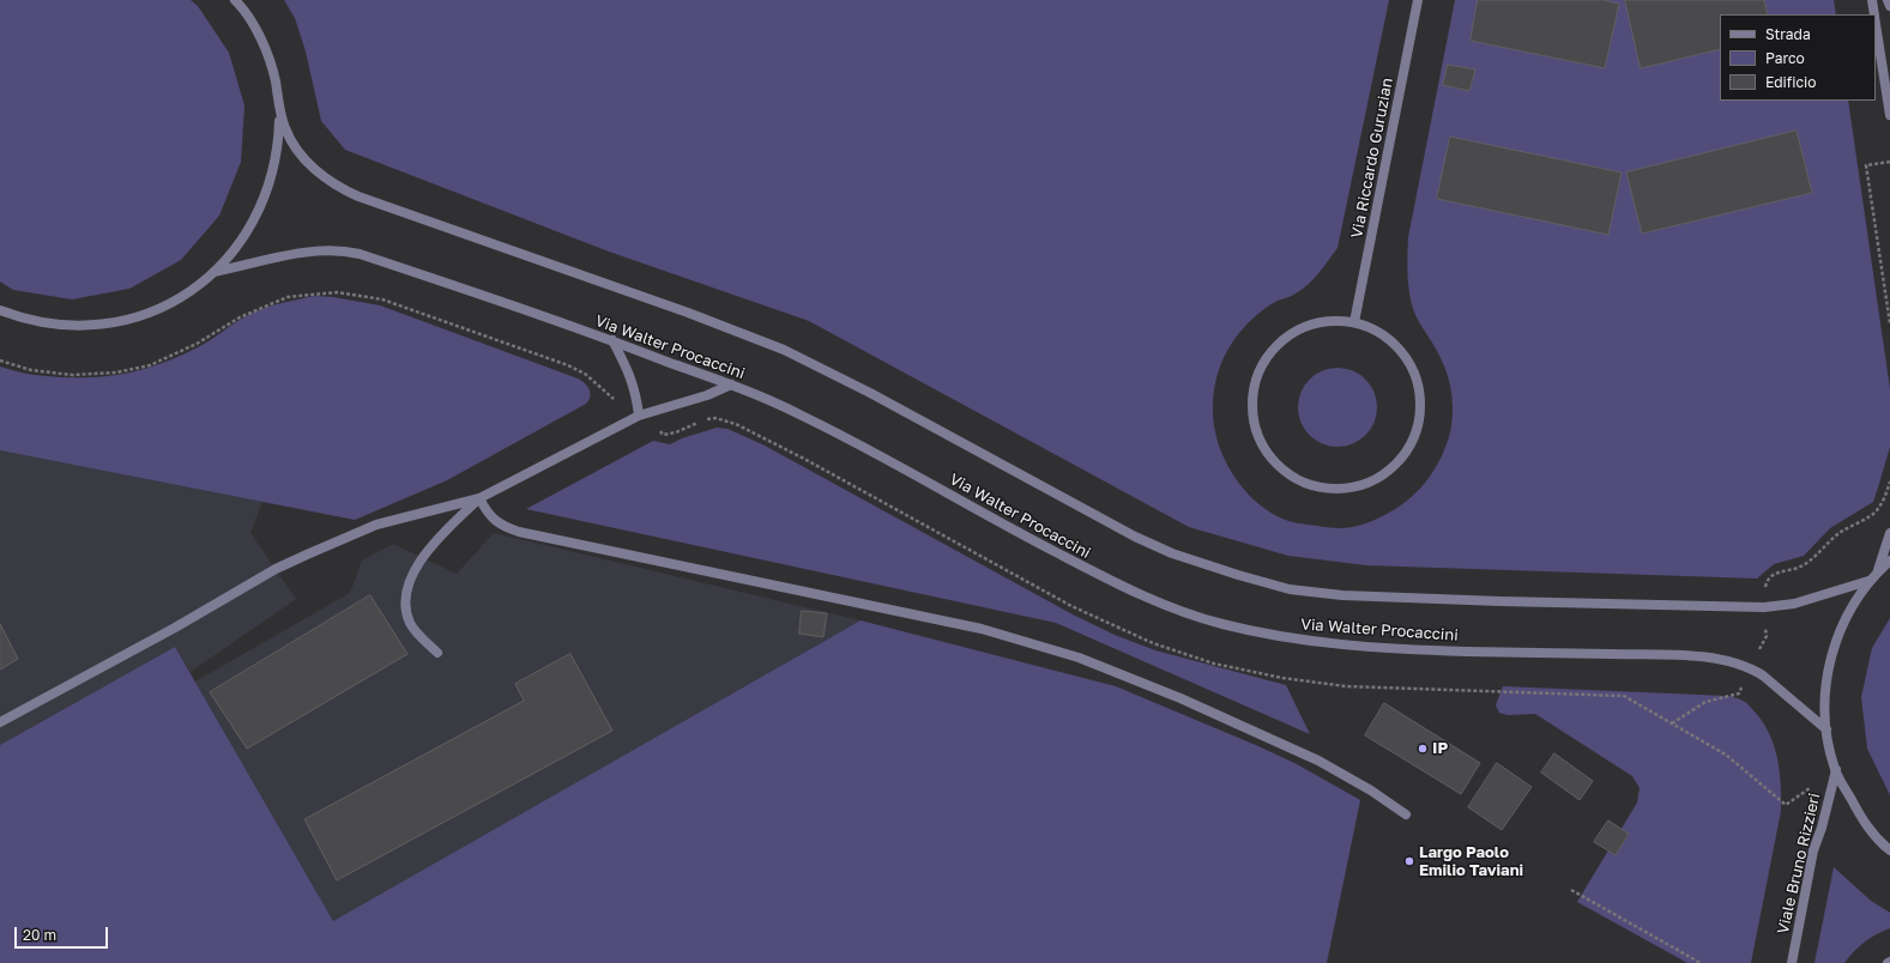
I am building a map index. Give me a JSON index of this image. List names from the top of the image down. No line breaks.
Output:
{"streets":{"street":["Via Riccardo Guruzian","Via Walter Procaccini","Viale Bruno Rizzieri"]},"places":["IP","Largo Paolo Emilio Taviani"],"legend":["Strada","Parco","Edificio"],"scale_bar":"20 m"}
